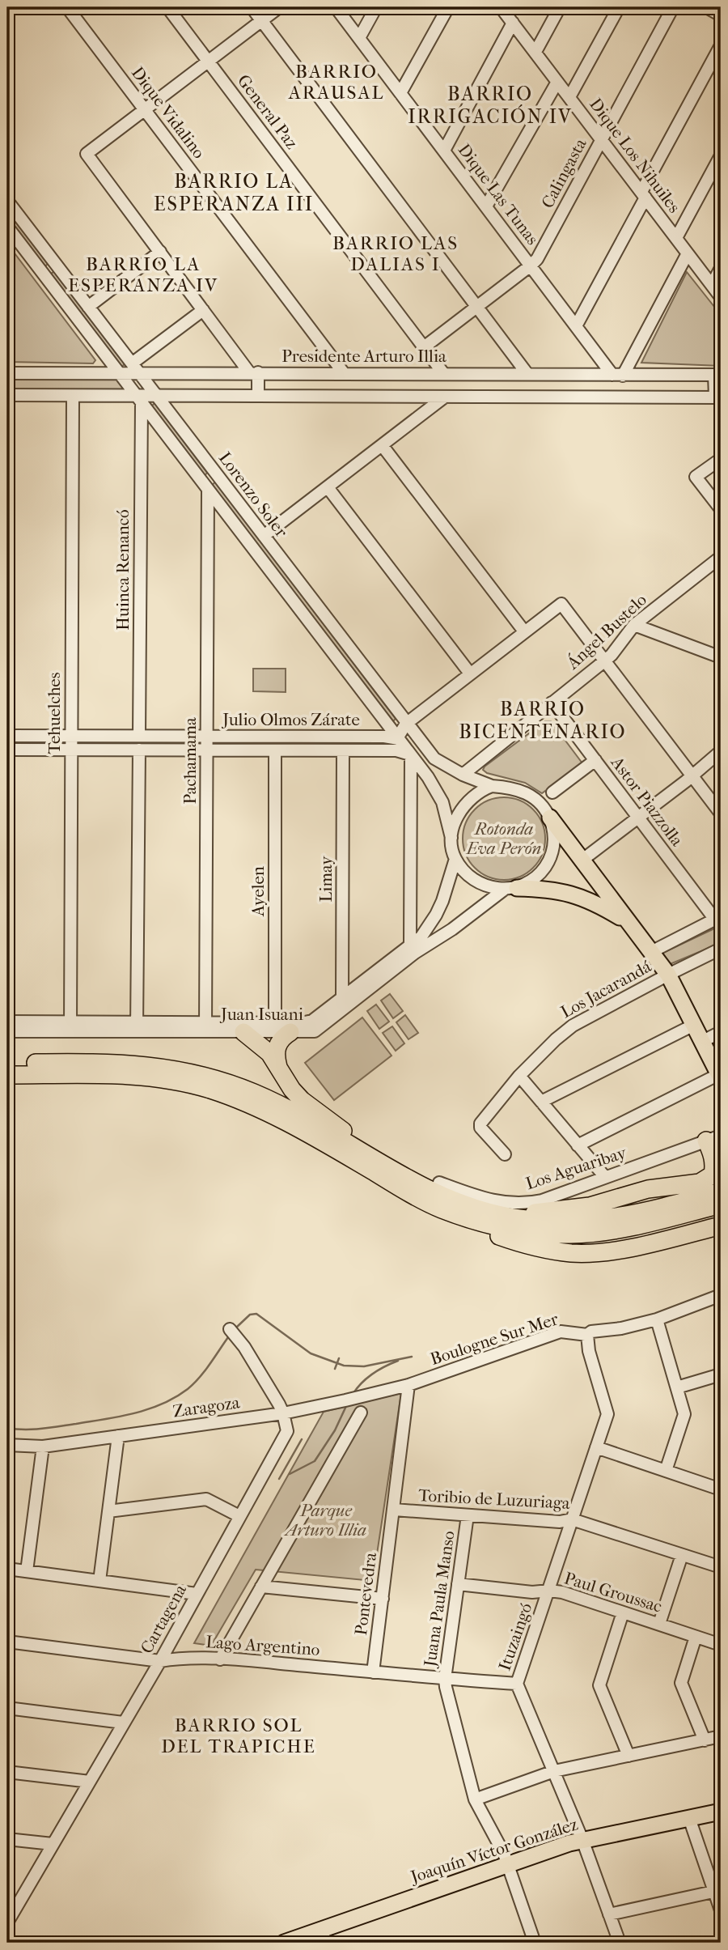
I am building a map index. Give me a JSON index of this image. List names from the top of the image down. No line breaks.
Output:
{"streets":{"main road":["Joaquín Víctor González"],"street":["General Paz","Dique Vidalino","Dique Los Nihuiles","Calingasta","Dique Las Tunas","Presidente Arturo Illia","Lorenzo Soler","Huinca Renancó","Ángel Bustelo","Tehuelches","Julio Olmos Zárate","Pachamama","Astor Piazzolla","Limay","Ayelen","Los Jacarandá","Juan Isuani","Los Aguaribay","Boulogne Sur Mer","Zaragoza","Toribio de Luzuriaga","Paul Groussac","Pontevedra","Juana Paula Manso","Cartagena","Ituzaingó","Lago Argentino"]},"crossings":[["General Paz","Calingasta"],["General Paz","Presidente Arturo Illia"],["Dique Vidalino","Presidente Arturo Illia"],["Dique Los Nihuiles","Calingasta"],["Calingasta","Dique Las Tunas"],["Dique Las Tunas","Presidente Arturo Illia"],["Presidente Arturo Illia","Lorenzo Soler"],["Lorenzo Soler","Huinca Renancó"],["Lorenzo Soler","Ángel Bustelo"],["Lorenzo Soler","Julio Olmos Zárate"],["Lorenzo Soler","Pachamama"],["Lorenzo Soler","Juan Isuani"],["Huinca Renancó","Julio Olmos Zárate"],["Ángel Bustelo","Astor Piazzolla"],["Tehuelches","Julio Olmos Zárate"],["Tehuelches","Juan Isuani"],["Julio Olmos Zárate","Pachamama"],["Julio Olmos Zárate","Limay"],["Julio Olmos Zárate","Ayelen"],["Pachamama","Juan Isuani"],["Astor Piazzolla","Los Jacarandá"],["Limay","Juan Isuani"],["Ayelen","Juan Isuani"],["Boulogne Sur Mer","Zaragoza"],["Boulogne Sur Mer","Pontevedra"],["Boulogne Sur Mer","Ituzaingó"],["Zaragoza","Pontevedra"],["Zaragoza","Cartagena"],["Toribio de Luzuriaga","Pontevedra"],["Toribio de Luzuriaga","Juana Paula Manso"],["Toribio de Luzuriaga","Ituzaingó"],["Paul Groussac","Juana Paula Manso"],["Paul Groussac","Ituzaingó"],["Pontevedra","Lago Argentino"],["Juana Paula Manso","Lago Argentino"],["Juana Paula Manso","Joaquín Víctor González"],["Cartagena","Lago Argentino"],["Ituzaingó","Lago Argentino"],["Ituzaingó","Joaquín Víctor González"]],"districts":["BARRIO ARAUSAL","BARRIO IRRIGACIÓN IV","BARRIO LA ESPERANZA III","BARRIO LAS DALIAS I","BARRIO LA ESPERANZA IV","BARRIO BICENTENARIO","BARRIO SOL DEL TRAPICHE"],"parks":["Rotonda Eva Perón","Parque Arturo Illia"]}
